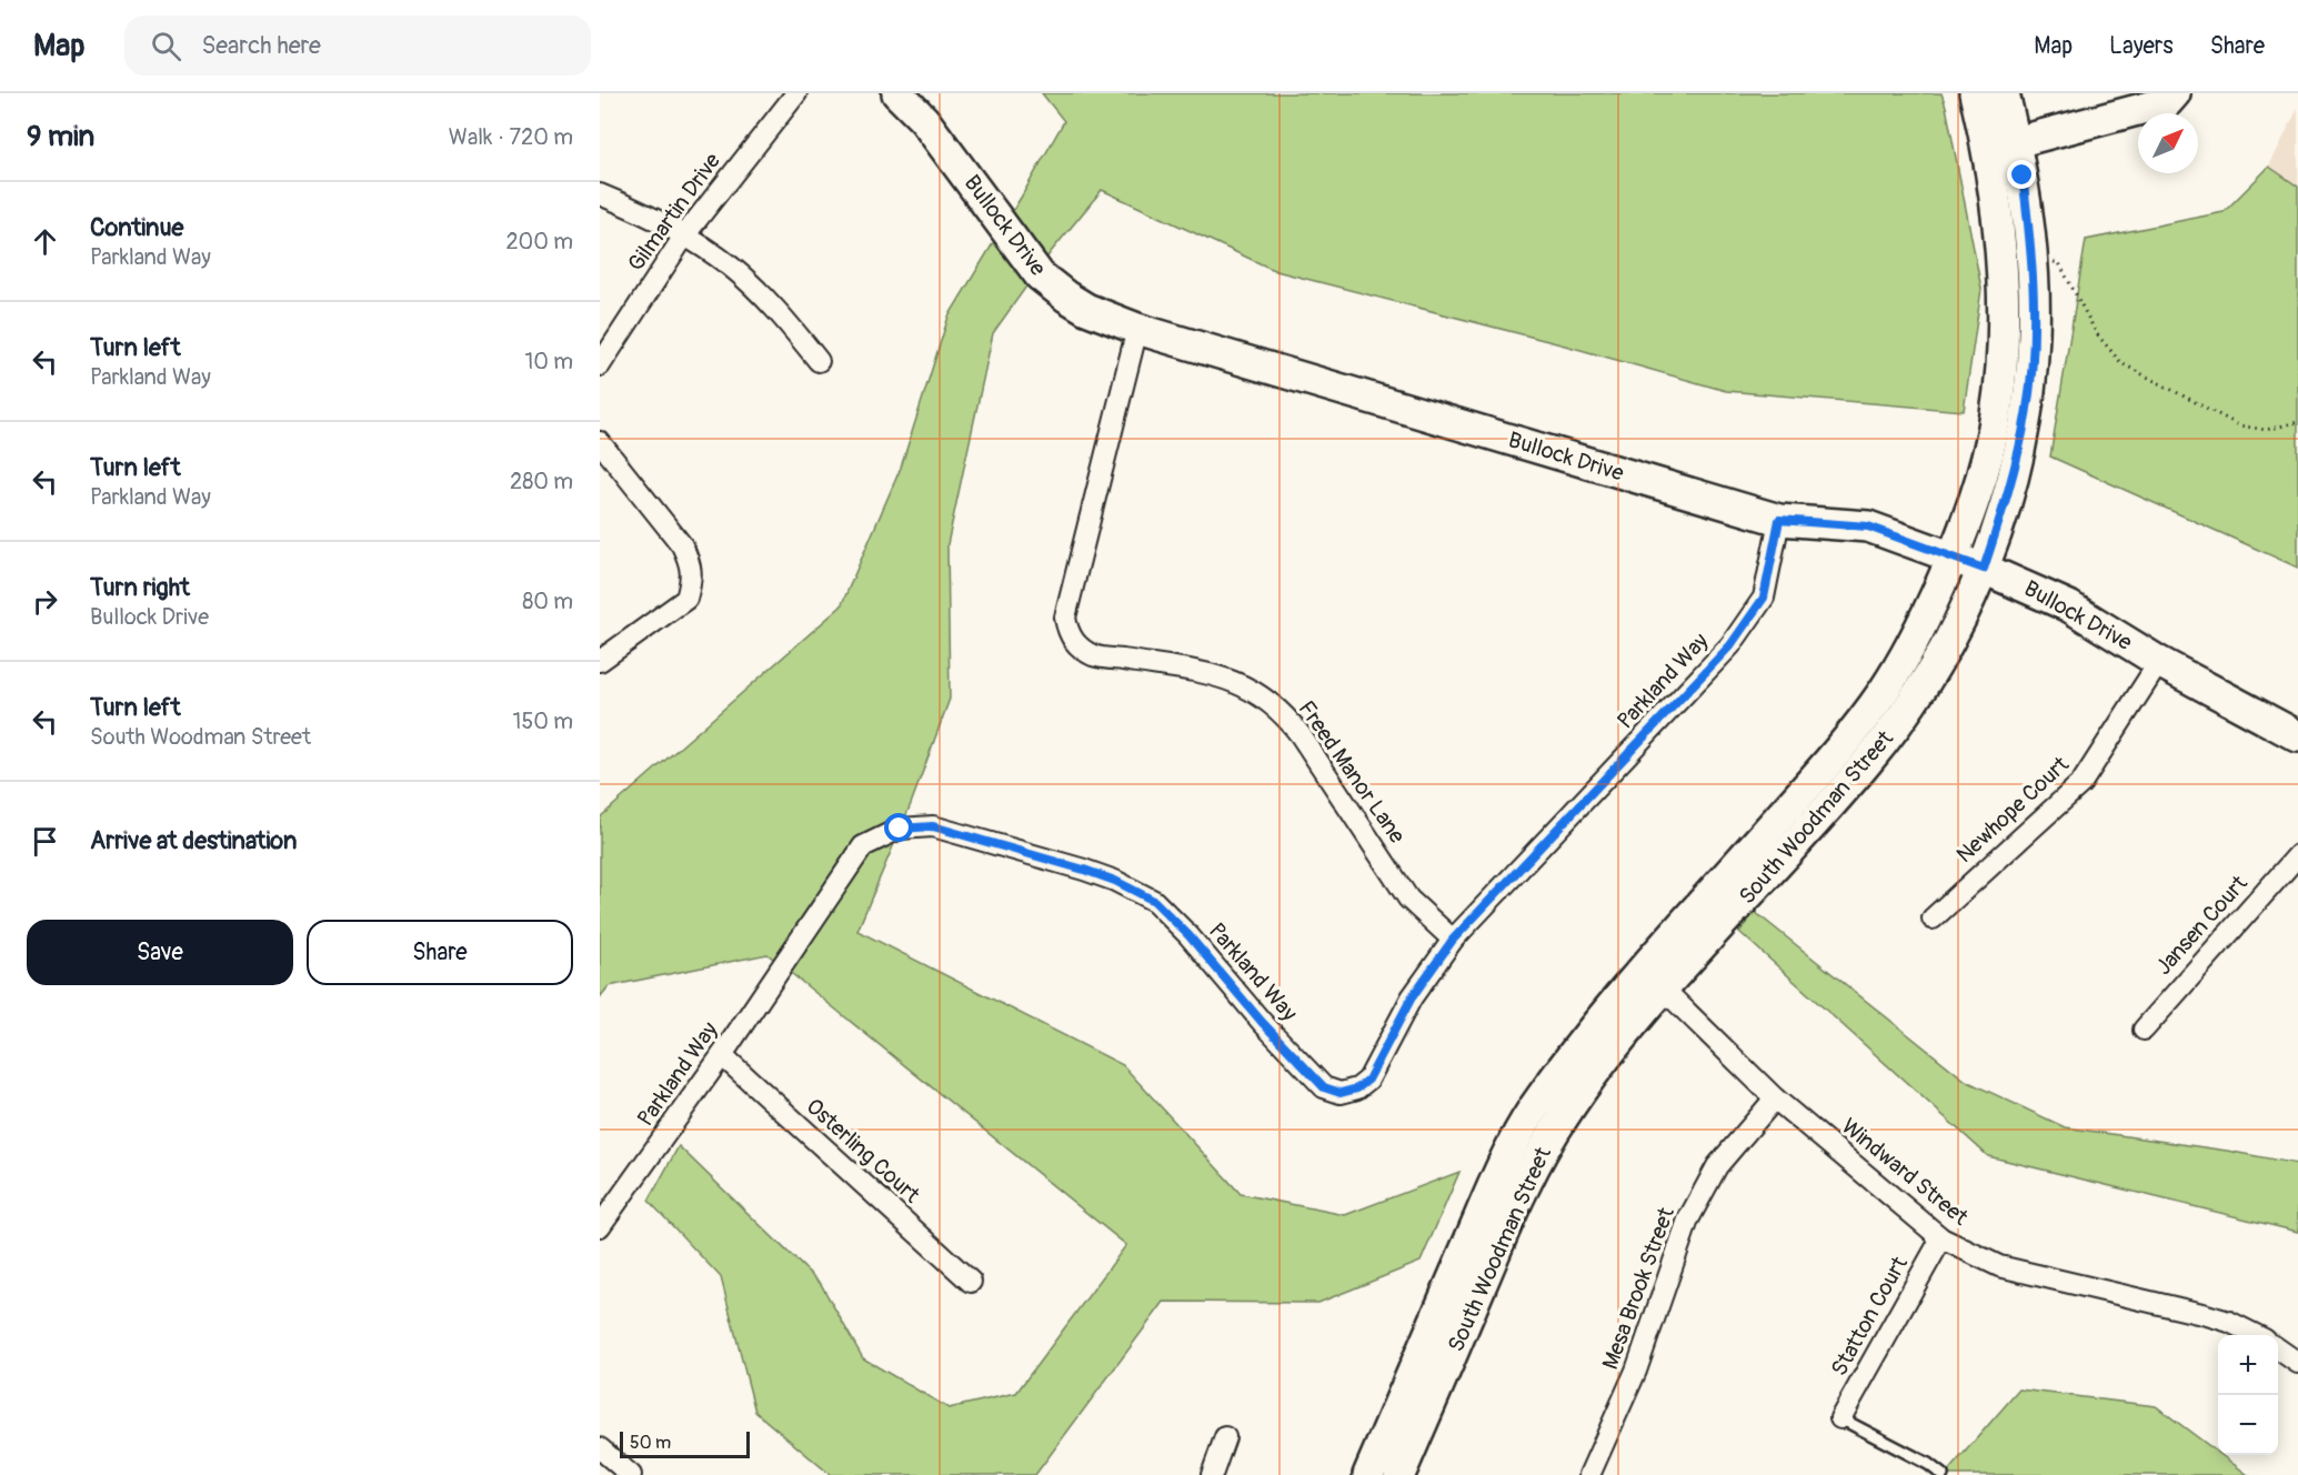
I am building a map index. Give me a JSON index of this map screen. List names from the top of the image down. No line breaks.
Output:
{"streets":{"main road":["Bullock Drive","South Woodman Street"],"street":["Gilmartin Drive","Parkland Way","Freed Manor Lane","Newhope Court","Jansen Court","Osterling Court","Windward Street","Mesa Brook Street","Statton Court"]},"crossings":[["Bullock Drive","Parkland Way"],["Bullock Drive","Freed Manor Lane"],["Bullock Drive","Newhope Court"],["Bullock Drive","South Woodman Street"],["Parkland Way","Freed Manor Lane"],["Parkland Way","Osterling Court"],["South Woodman Street","Windward Street"],["Windward Street","Mesa Brook Street"],["Windward Street","Statton Court"]],"scale_bar":"50 m","north":"top right","page":{"header":"Map","search":"Search here","nav":["Map","Layers","Share"],"heading":["9 min","Walk · 720 m"],"list":[["Continue","Parkland Way","200 m"],["Turn left","Parkland Way","10 m"],["Turn left","Parkland Way","280 m"],["Turn right","Bullock Drive","80 m"],["Turn left","South Woodman Street","150 m"],"Arrive at destination"],"buttons":["Save","Share"],"map_buttons":["+","−"],"scale":"50 m"}}
